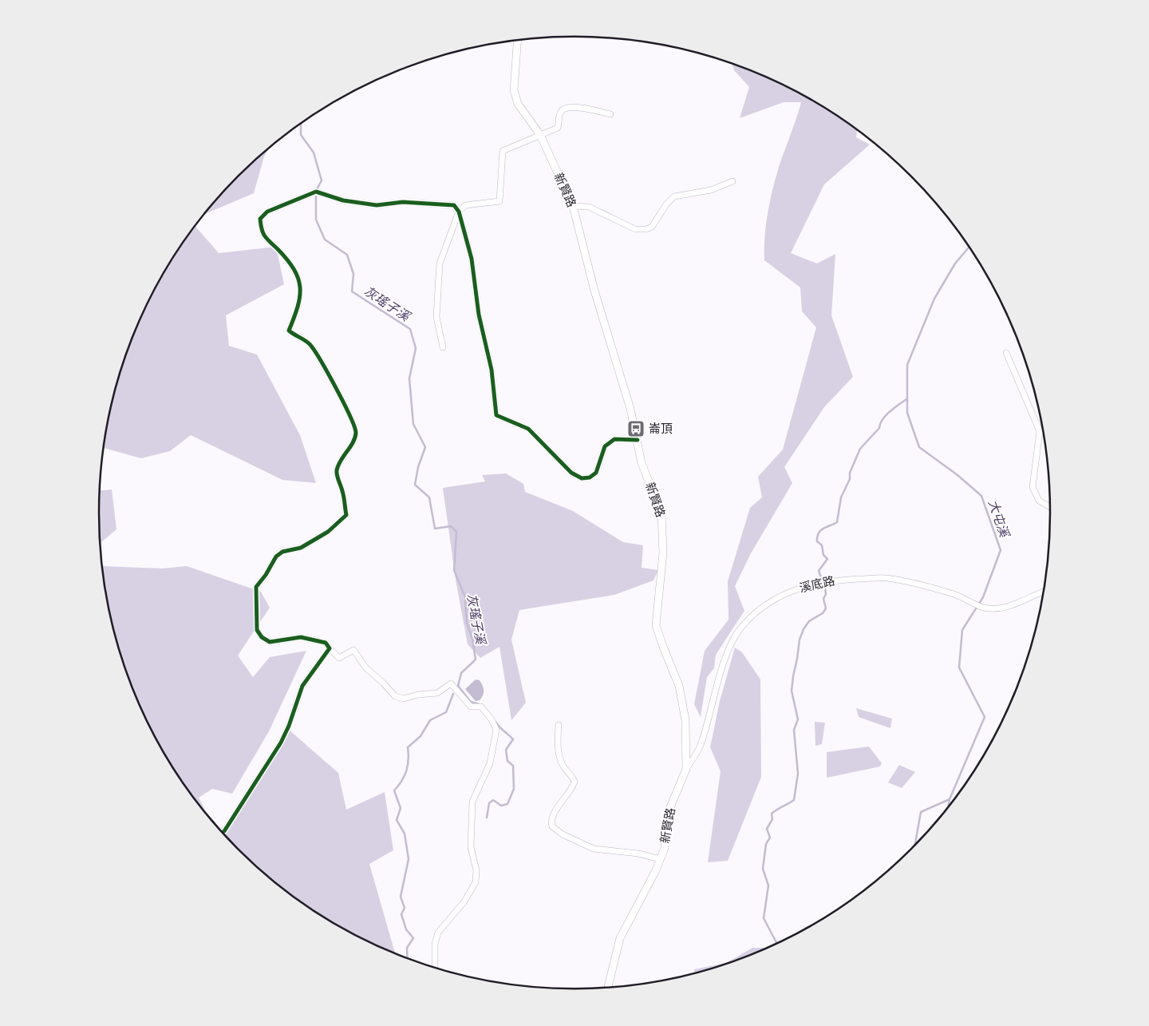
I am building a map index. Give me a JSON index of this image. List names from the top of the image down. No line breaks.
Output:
{"streets":{"street":["新賢路","溪底路"]},"crossings":[["新賢路","溪底路"]],"water":["灰瑤子溪","大屯溪"],"places":{"bus stop":["崙頂"]}}
